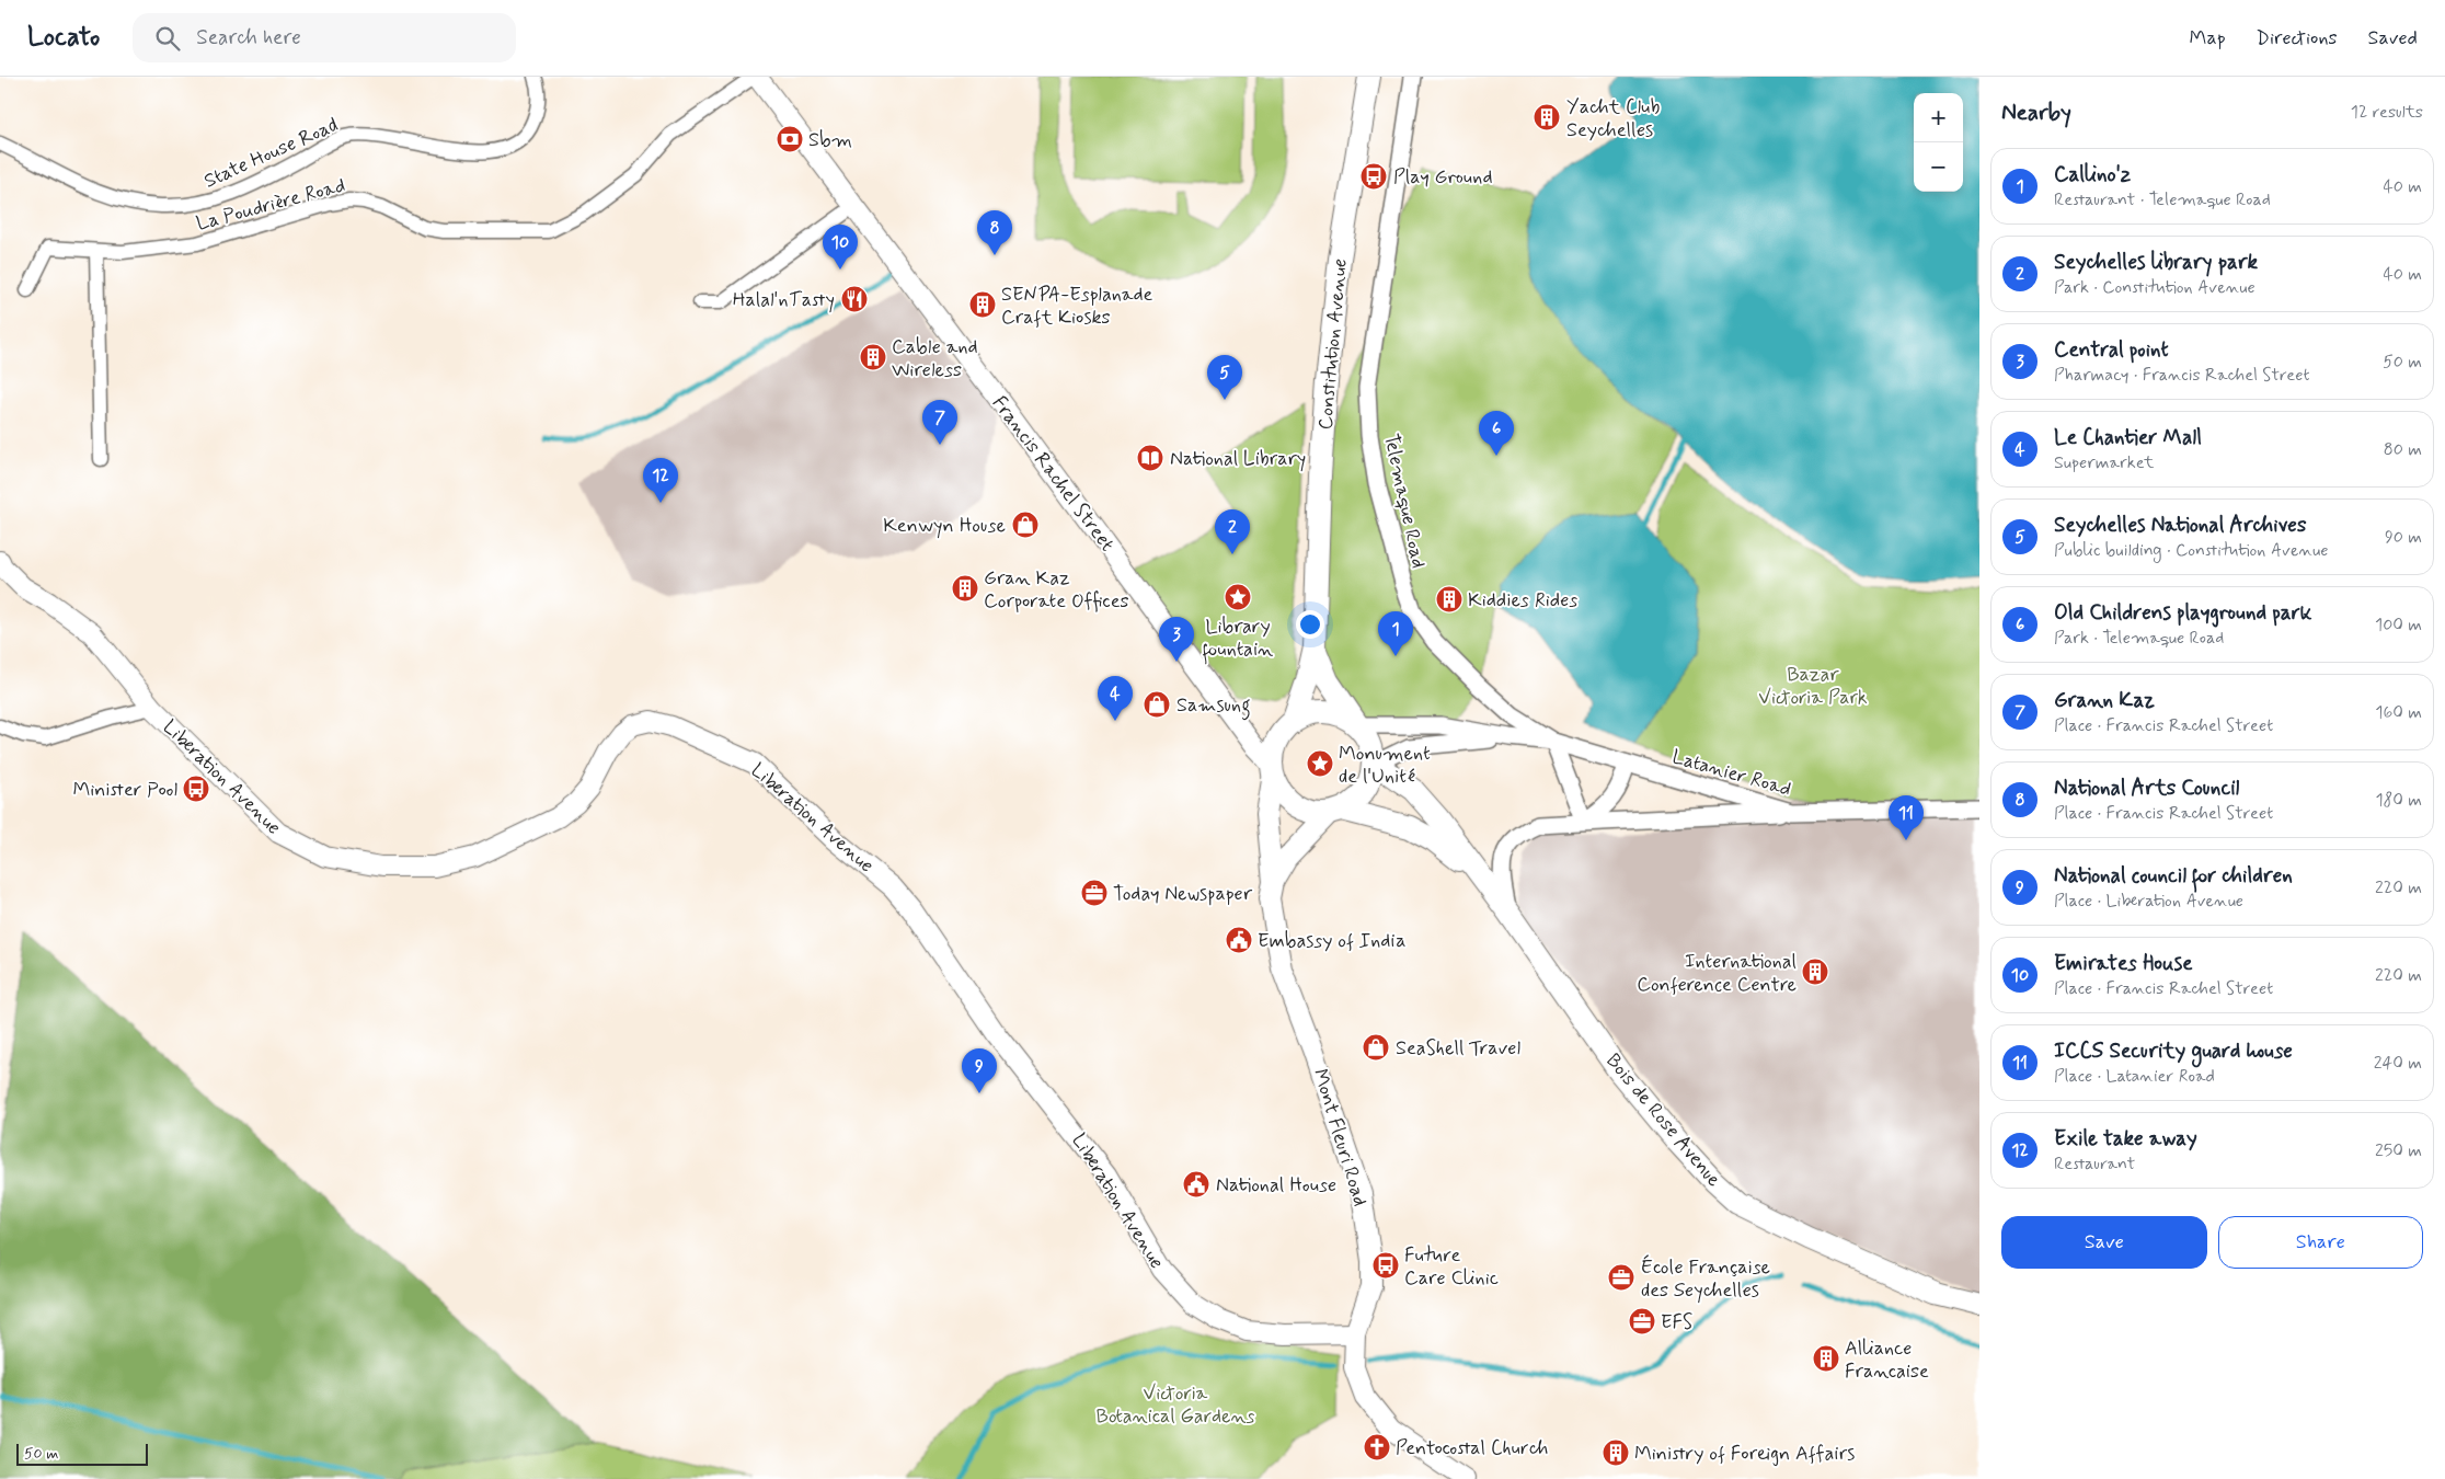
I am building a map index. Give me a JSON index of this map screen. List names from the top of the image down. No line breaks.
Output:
{"streets":{"main road":["Constitution Avenue","Francis Rachel Street","Liberation Avenue","Bois de Rose Avenue","Mont Fleuri Road"],"street":["State House Road","La Poudrière Road","Telemaque Road","Latanier Road"]},"crossings":[["La Poudrière Road","Francis Rachel Street"],["Constitution Avenue","Francis Rachel Street"],["Constitution Avenue","Latanier Road"],["Constitution Avenue","Bois de Rose Avenue"],["Constitution Avenue","Mont Fleuri Road"],["Francis Rachel Street","Latanier Road"],["Francis Rachel Street","Bois de Rose Avenue"],["Francis Rachel Street","Mont Fleuri Road"],["Telemaque Road","Latanier Road"],["Latanier Road","Bois de Rose Avenue"],["Latanier Road","Mont Fleuri Road"],["Liberation Avenue","Mont Fleuri Road"],["Bois de Rose Avenue","Mont Fleuri Road"]],"parks":["Bazar Victoria Park","Victoria Botanical Gardens"],"places":{"building":["Yacht Club Seychelles","SENPA-Esplanade Craft Kiosks","Cable and Wireless","Gran Kaz Corporate Offices","Kiddies Rides","International Conference Centre","Alliance Francaise","Ministry of Foreign Affairs"],"bank":["Sbm"],"bus stop":["Play Ground","Minister Pool","Future Care Clinic"],"restaurant":["Halal'nTasty"],"library":["National Library"],"shop":["Kenwyn House","Samsung","SeaShell Travel"],"place":["Library fountain","Monument de l'Unité"],"office":["Today Newspaper","École Française des Seychelles","EFS"],"public building":["Embassy of India","National House"],"church":["Pentocostal Church"]},"scale_bar":"50 m","page":{"header":"Locato","search":"Search here","nav":["Map","Directions","Saved"],"heading":["Nearby","12 results"],"map_buttons":["+","−"],"list":[{"mark":"1","name":"Callino'z","note":"Restaurant · Telemaque Road","value":"40 m"},{"mark":"2","name":"Seychelles library park","note":"Park · Constitution Avenue","value":"40 m"},{"mark":"3","name":"Central point","note":"Pharmacy · Francis Rachel Street","value":"50 m"},{"mark":"4","name":"Le Chantier Mall","note":"Supermarket","value":"80 m"},{"mark":"5","name":"Seychelles National Archives","note":"Public building · Constitution Avenue","value":"90 m"},{"mark":"6","name":"Old Childrens playground park","note":"Park · Telemaque Road","value":"100 m"},{"mark":"7","name":"Grann Kaz","note":"Place · Francis Rachel Street","value":"160 m"},{"mark":"8","name":"National Arts Council","note":"Place · Francis Rachel Street","value":"180 m"},{"mark":"9","name":"National council for children","note":"Place · Liberation Avenue","value":"220 m"},{"mark":"10","name":"Emirates House","note":"Place · Francis Rachel Street","value":"220 m"},{"mark":"11","name":"ICCS Security guard house","note":"Place · Latanier Road","value":"240 m"},{"mark":"12","name":"Exile take away","note":"Restaurant","value":"250 m"}],"pins":["8","10","5","7","6","12","2","1","3","4","11","9"],"buttons":["Save","Share"],"scale":"50 m"}}
